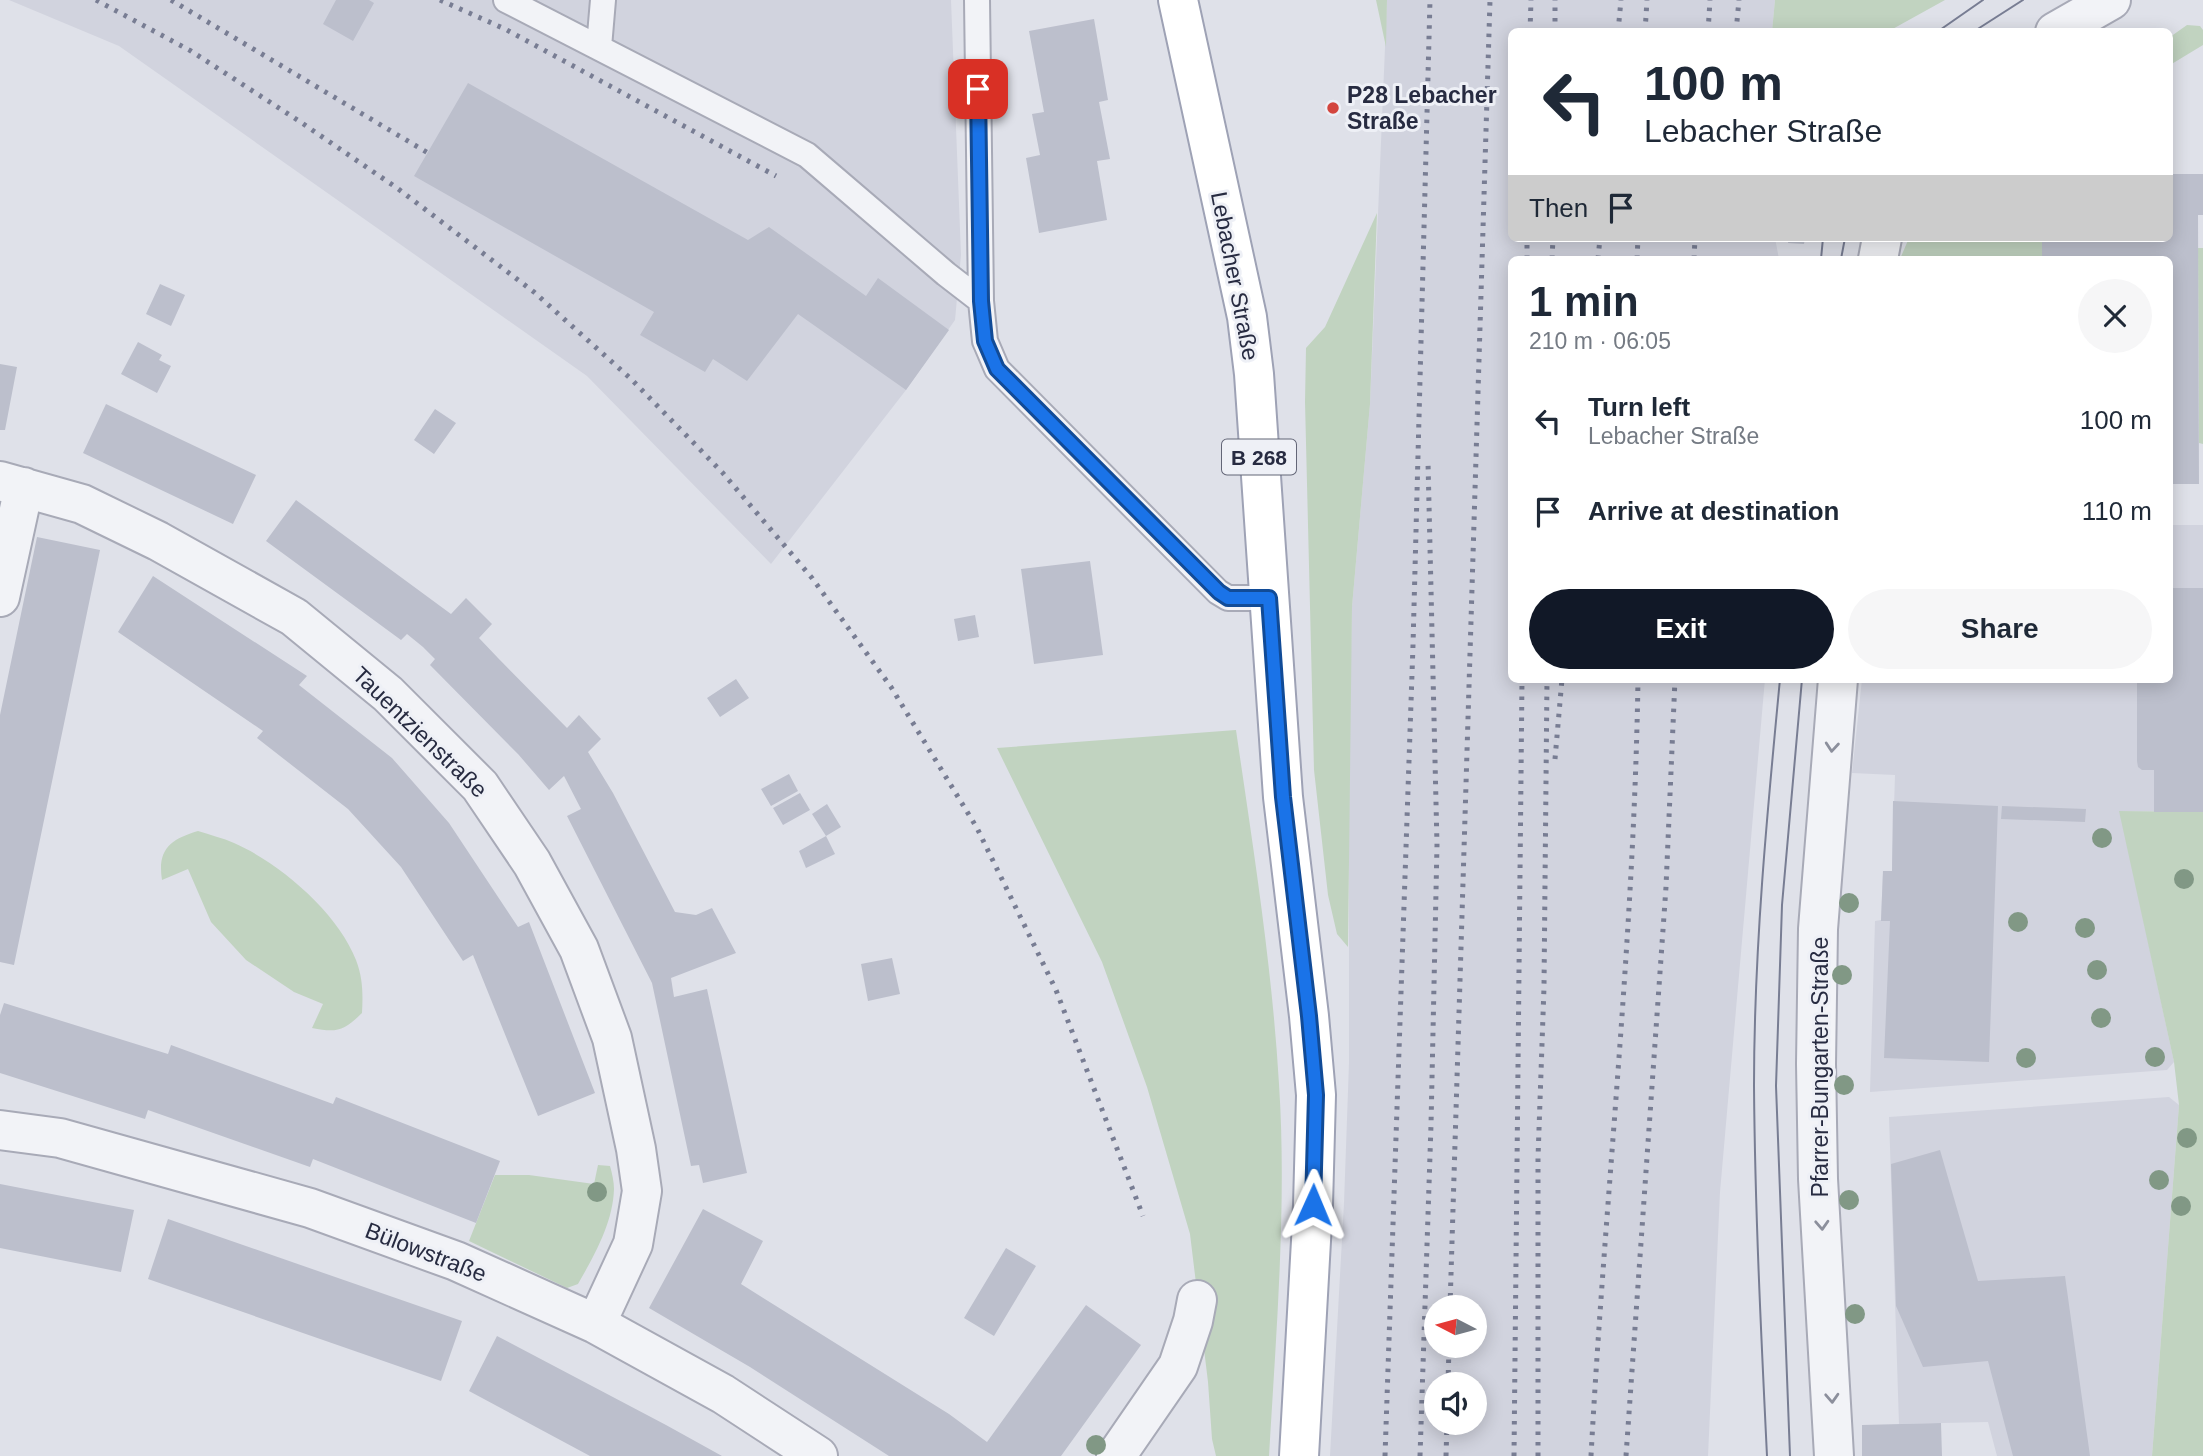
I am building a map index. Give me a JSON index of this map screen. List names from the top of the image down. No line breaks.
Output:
{"streets":{"main road":["Lebacher Straße","B 268"],"street":["Tauentzienstraße","Pfarrer-Bungarten-Straße","Bülowstraße"]},"crossings":[["Tauentzienstraße","Bülowstraße"]],"one_way":["Pfarrer-Bungarten-Straße"],"places":["P28 Lebacher Straße"],"north":"left","page":{"turn":["100 m","Lebacher Straße"],"then":"Then","heading":["1 min","210 m · 06:05"],"list":[{"name":"Turn left","note":"Lebacher Straße","value":"100 m"},{"name":"Arrive at destination","value":"110 m"}],"buttons":["Exit","Share"]}}
